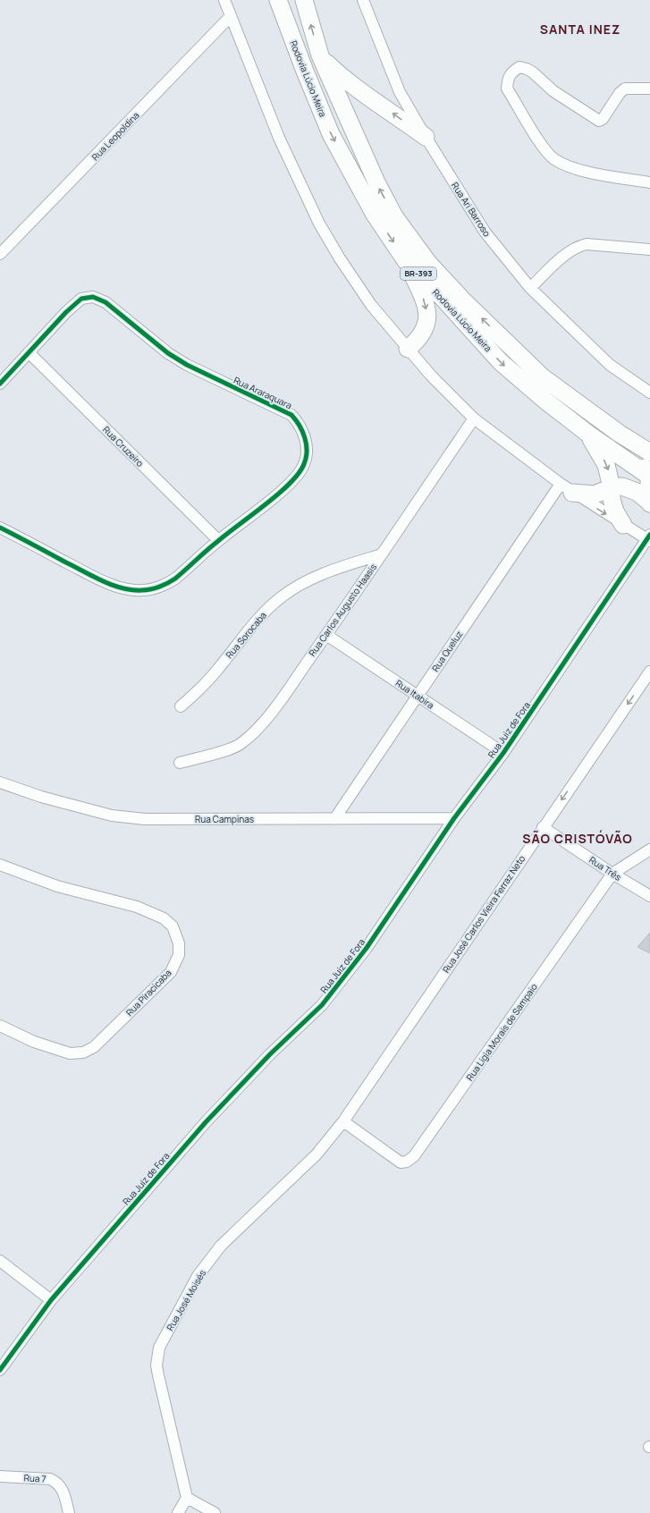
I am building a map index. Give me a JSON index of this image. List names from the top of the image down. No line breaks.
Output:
{"streets":{"main road":["Rodovia Lúcio Meira","BR-393"],"street":["Rua Leopoldina","Rua Ari Barroso","Rua Araraquara","Rua Cruzeiro","Rua Carlos Augusto Haasis","Rua Sorocaba","Rua Queluz","Rua Itabira","Rua Juiz de Fora","Rua Campinas","Rua Três","Rua José Carlos Vieira Ferraz Neto","Rua Piracicaba","Rua Ligia Morais de Sampaio","Rua José Moisés","Rua 7"]},"crossings":[["Rua Araraquara","Rua Cruzeiro"],["Rua Carlos Augusto Haasis","Rua Sorocaba"],["Rua Carlos Augusto Haasis","Rua Itabira"],["Rua Queluz","Rua Itabira"],["Rua Queluz","Rua Campinas"],["Rua Itabira","Rua Juiz de Fora"],["Rua Juiz de Fora","Rua Campinas"],["Rua Três","Rua José Carlos Vieira Ferraz Neto"],["Rua Três","Rua Ligia Morais de Sampaio"],["Rua José Carlos Vieira Ferraz Neto","Rua Ligia Morais de Sampaio"],["Rua José Carlos Vieira Ferraz Neto","Rua José Moisés"],["Rua Ligia Morais de Sampaio","Rua José Moisés"]],"districts":["SANTA INEZ","SÃO CRISTÓVÃO"]}
